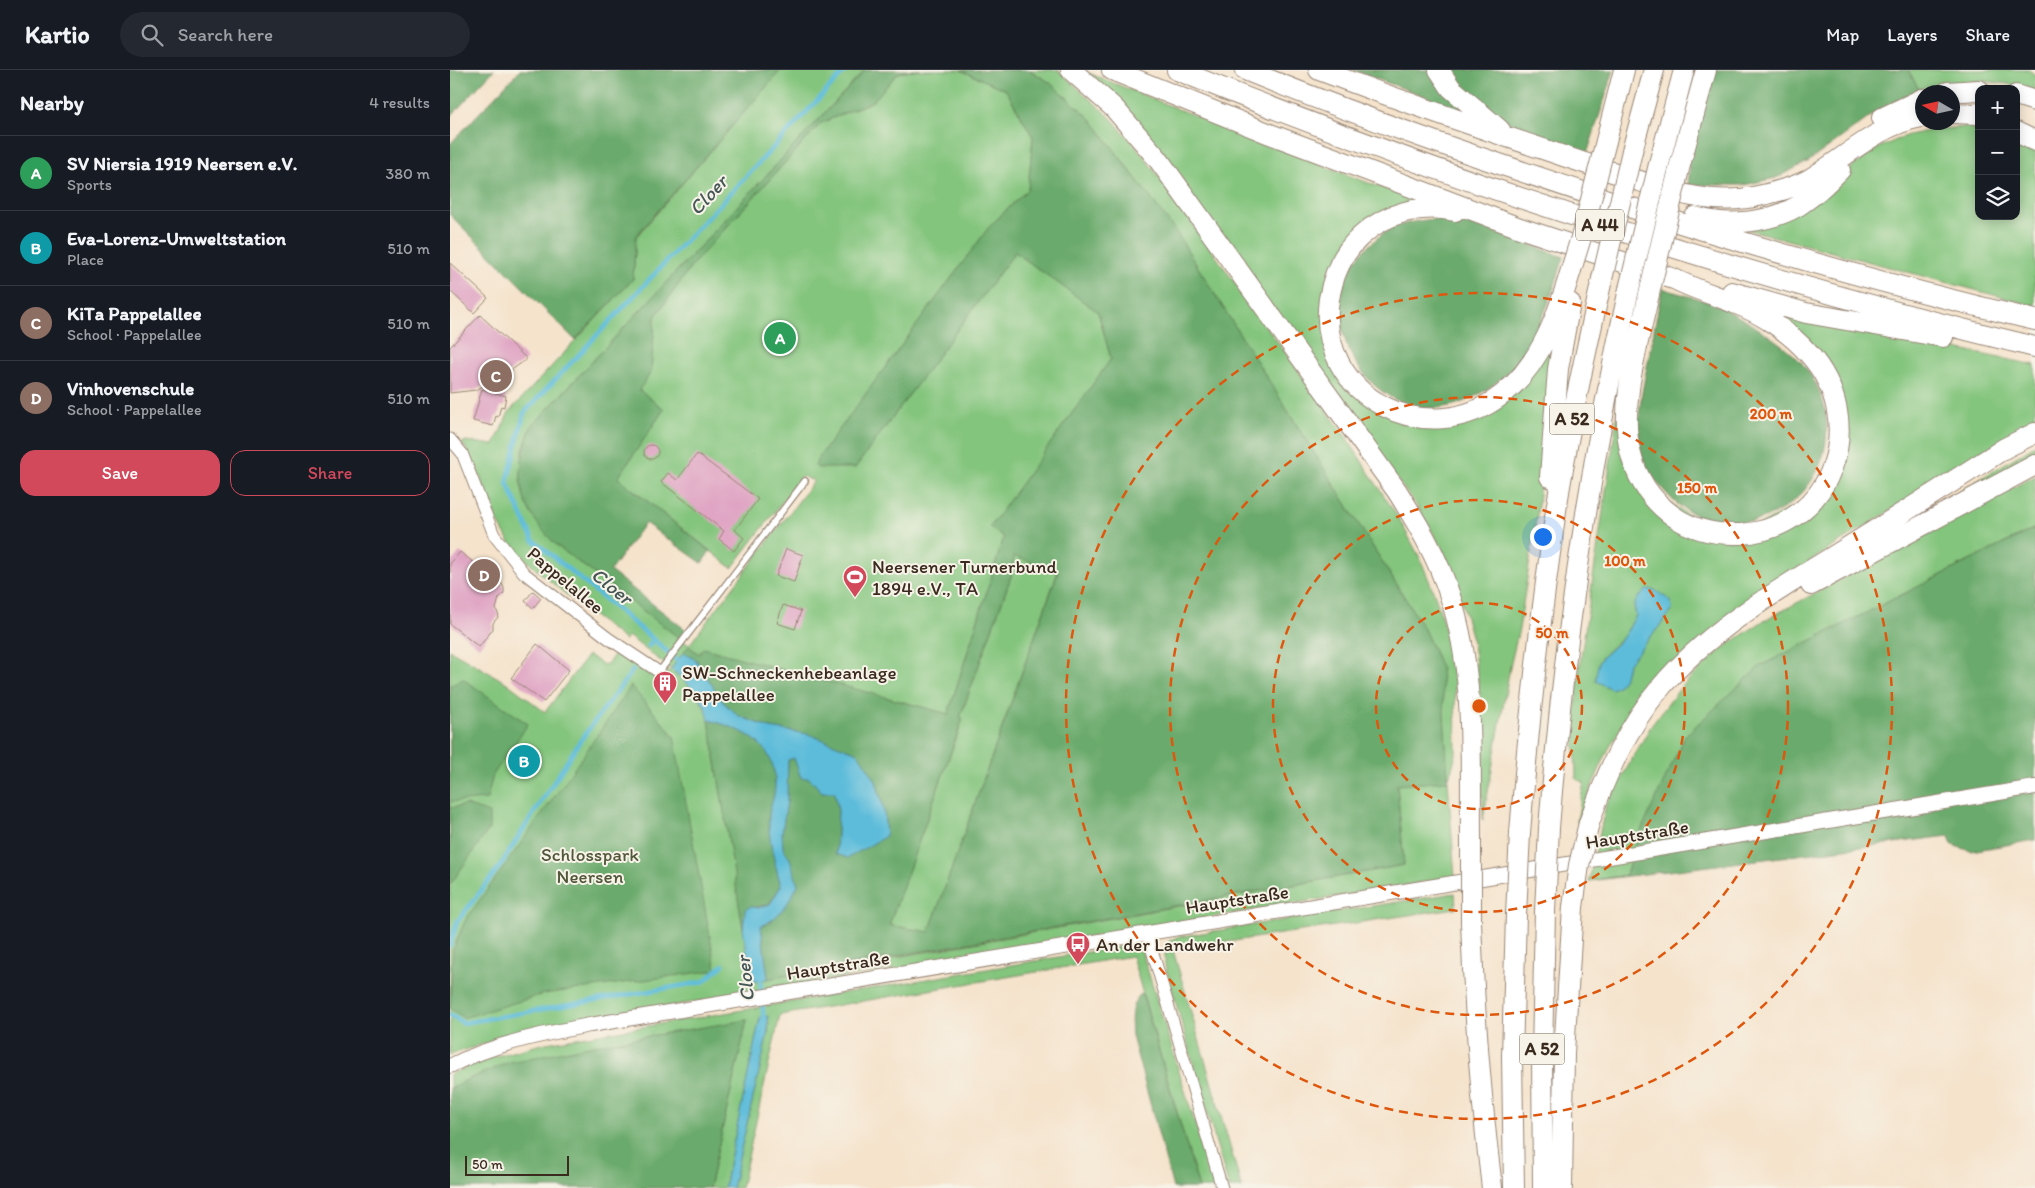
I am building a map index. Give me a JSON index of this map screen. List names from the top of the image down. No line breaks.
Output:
{"streets":{"highway":["A 44","A 52"],"street":["Pappelallee","Hauptstraße"]},"water":["Cloer"],"parks":["Schlosspark Neersen"],"places":{"sports":["Neersener Turnerbund 1894 e.V., TA"],"building":["SW-Schneckenhebeanlage Pappelallee"],"bus stop":["An der Landwehr"]},"scale_bar":"50 m","north":"left","page":{"header":"Kartio","search":"Search here","nav":["Map","Layers","Share"],"heading":["Nearby","4 results"],"map_buttons":["+","−"],"list":[{"mark":"A","name":"SV Niersia 1919 Neersen e.V.","note":"Sports","value":"380 m"},{"mark":"B","name":"Eva-Lorenz-Umweltstation","note":"Place","value":"510 m"},{"mark":"C","name":"KiTa Pappelallee","note":"School · Pappelallee","value":"510 m"},{"mark":"D","name":"Vinhovenschule","note":"School · Pappelallee","value":"510 m"}],"pins":["A","C","D","B"],"buttons":["Save","Share"],"scale":"50 m"},"rings":["200 m","150 m","100 m","50 m"]}
